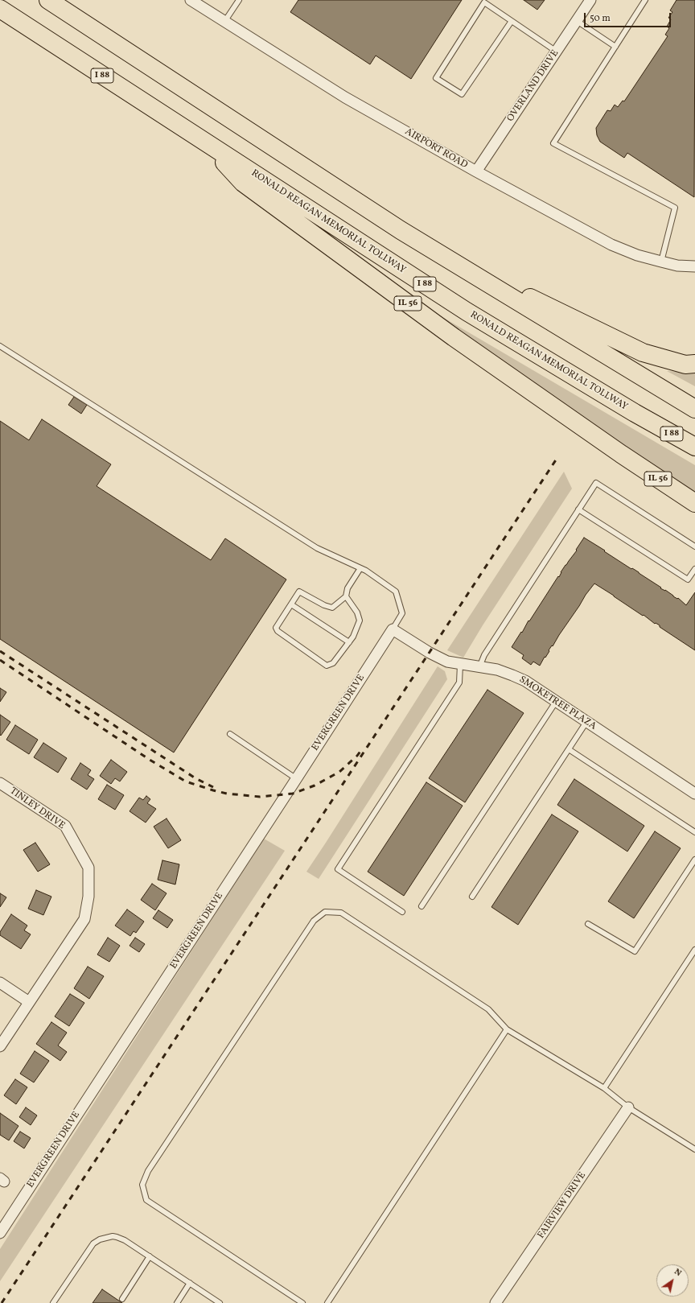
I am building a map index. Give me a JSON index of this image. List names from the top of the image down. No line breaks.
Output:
{"streets":{"highway":["I 88","RONALD REAGAN MEMORIAL TOLLWAY","IL 56"],"street":["OVERLAND DRIVE","AIRPORT ROAD","SMOKETREE PLAZA","EVERGREEN DRIVE","TINLEY DRIVE","FAIRVIEW DRIVE"]},"crossings":[["OVERLAND DRIVE","AIRPORT ROAD"],["RONALD REAGAN MEMORIAL TOLLWAY","IL 56"],["SMOKETREE PLAZA","EVERGREEN DRIVE"]],"scale_bar":"50 m","north":"top right"}
